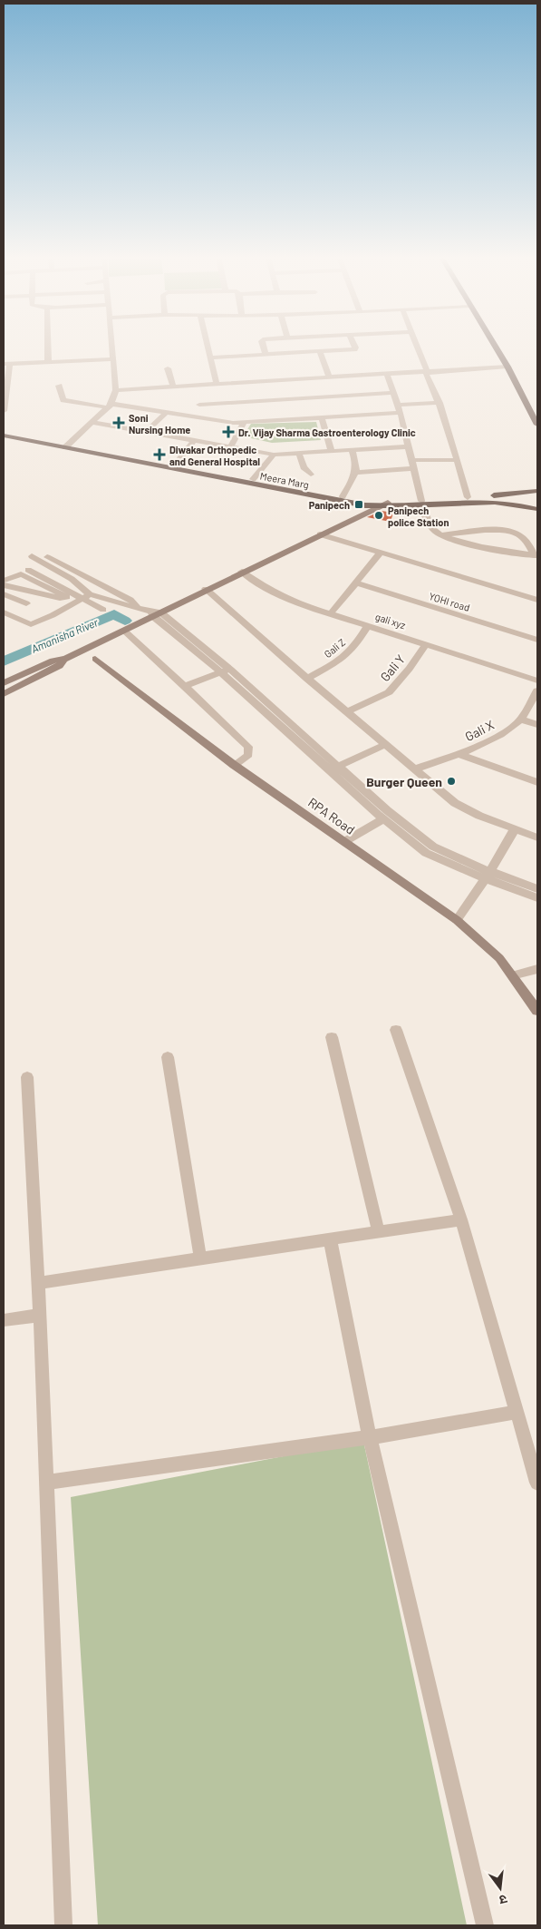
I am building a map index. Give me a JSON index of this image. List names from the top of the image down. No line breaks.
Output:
{"streets":{"main road":["Meera Marg"],"street":["YOHI road","gali xyz","Gali Z","Gali Y","Gali X","RPA Road"]},"crossings":[["gali xyz","Gali Z"],["gali xyz","Gali Y"]],"water":["Amanisha River"],"places":{"health":["Soni Nursing Home","Dr. Vijay Sharma Gastroenterology Clinic","Diwakar Orthopedic and General Hospital"],"transit":["Panipech"],"other":["Panipech police Station","Burger Queen"]},"north":"bottom"}
